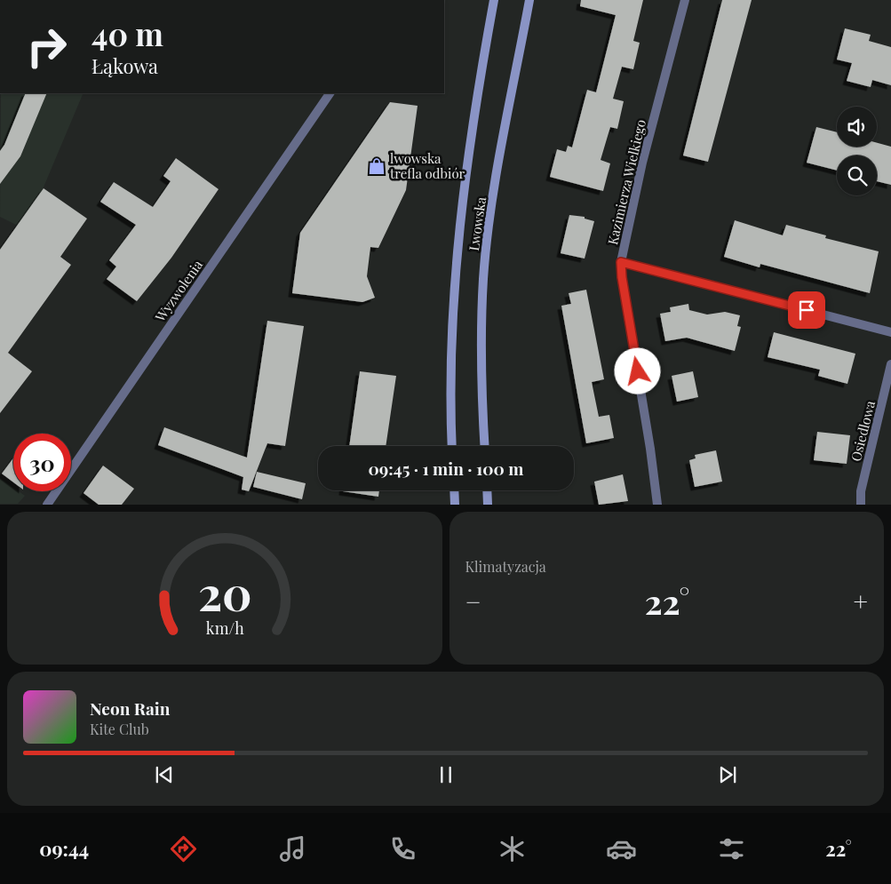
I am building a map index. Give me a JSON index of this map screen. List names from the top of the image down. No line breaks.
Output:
{"streets":{"main road":["Lwowska"],"street":["Kazimierza Wielkiego","Wyzwolenia","Osiedlowa"]},"places":{"shop":["lwowska trefla odbiór"]},"page":{"turn":["40 m","Łąkowa"],"limit":"30","trip":"09:45 · 1 min · 100 m","tile":"Klimatyzacja","heat":["−","22°","+"],"song":["Neon Rain","Kite Club"],"tabs":["09:44","22°"],"gauge":["20","km/h"]}}
